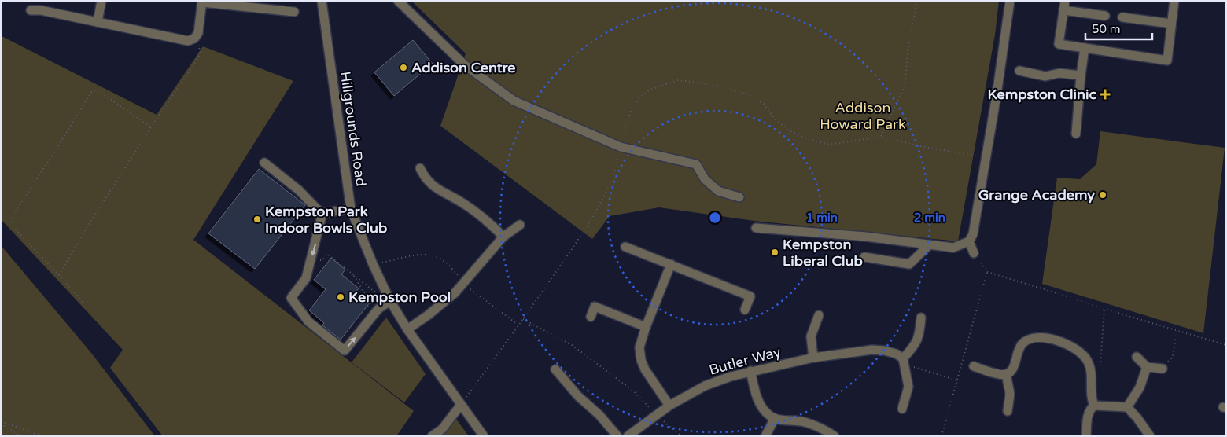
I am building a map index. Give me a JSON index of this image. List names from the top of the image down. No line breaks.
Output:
{"streets":{"street":["Hillgrounds Road","Butler Way"]},"parks":["Addison Howard Park"],"places":{"other":["Addison Centre","Grange Academy","Kempston Park Indoor Bowls Club","Kempston Liberal Club","Kempston Pool"],"health":["Kempston Clinic"]},"scale_bar":"50 m","rings":["1 min","2 min"]}
